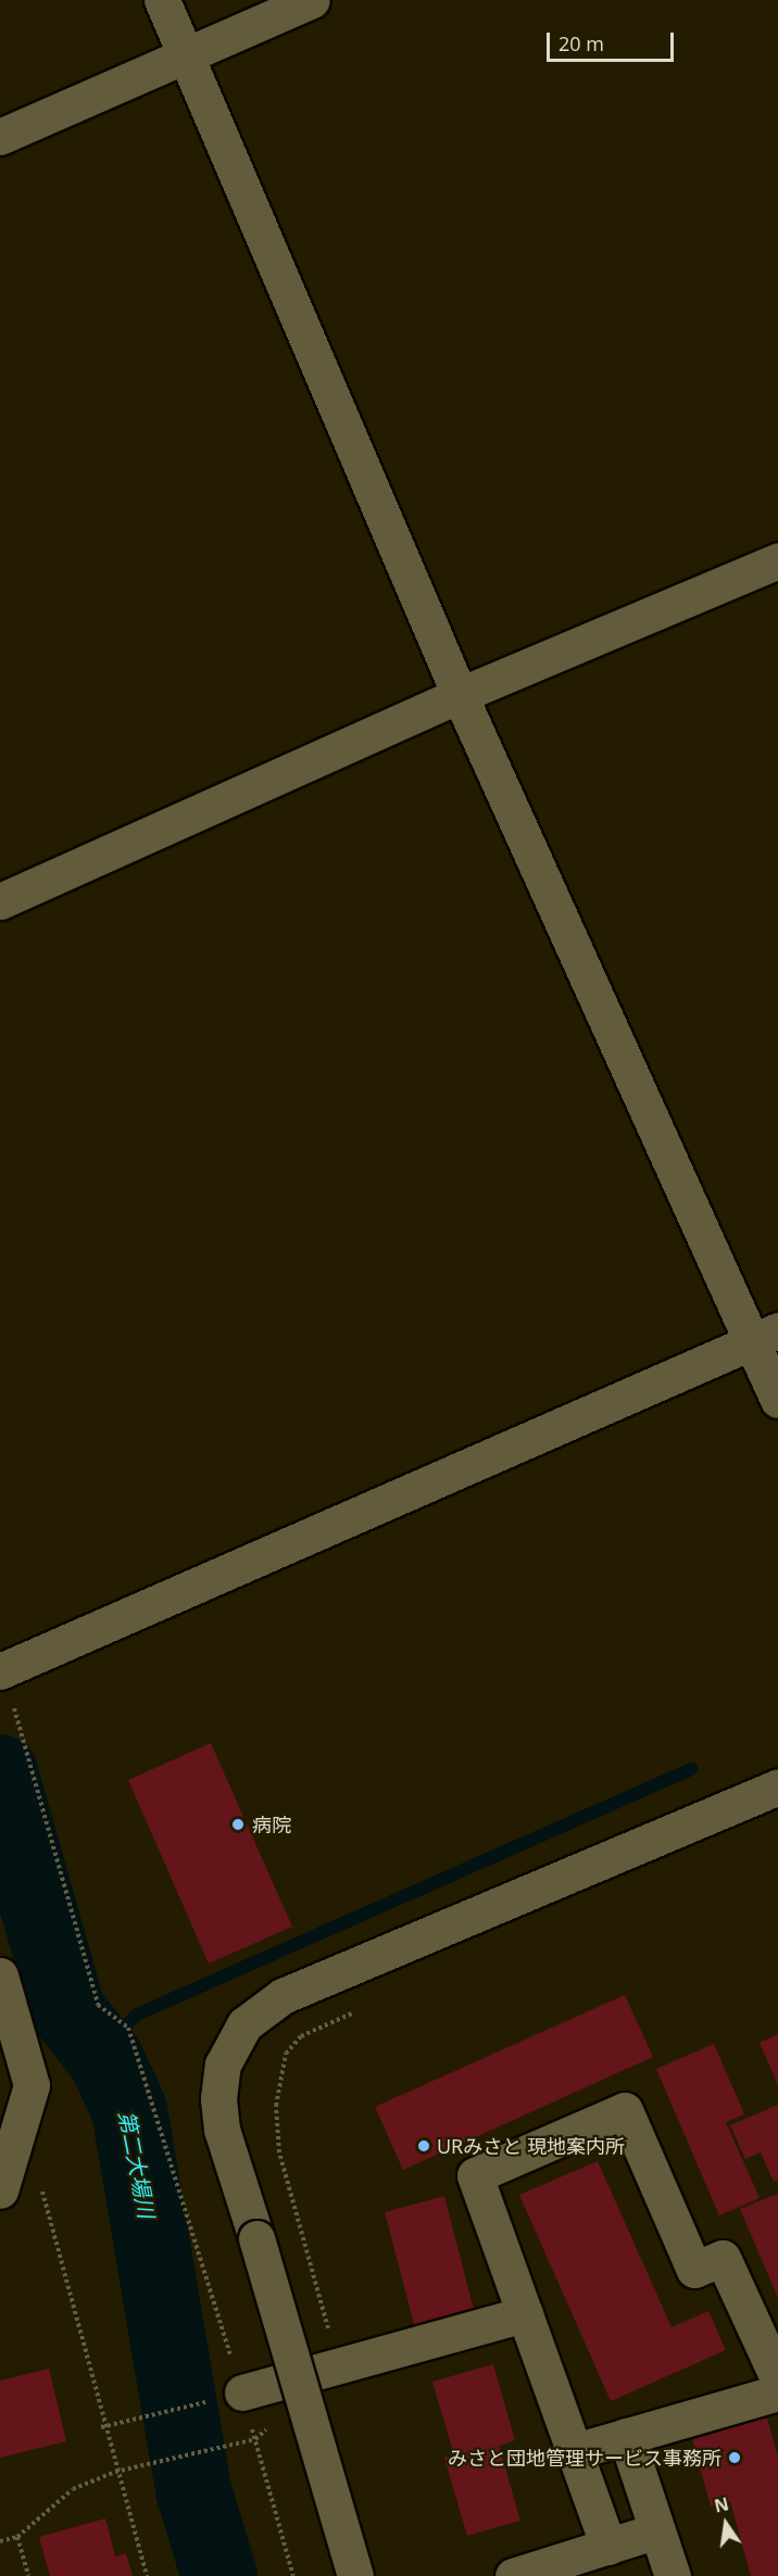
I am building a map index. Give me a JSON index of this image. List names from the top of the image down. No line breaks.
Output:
{"water":["第二大場川"],"places":["病院","URみさと 現地案内所","みさと団地管理サービス事務所"],"scale_bar":"20 m","north":"top"}
